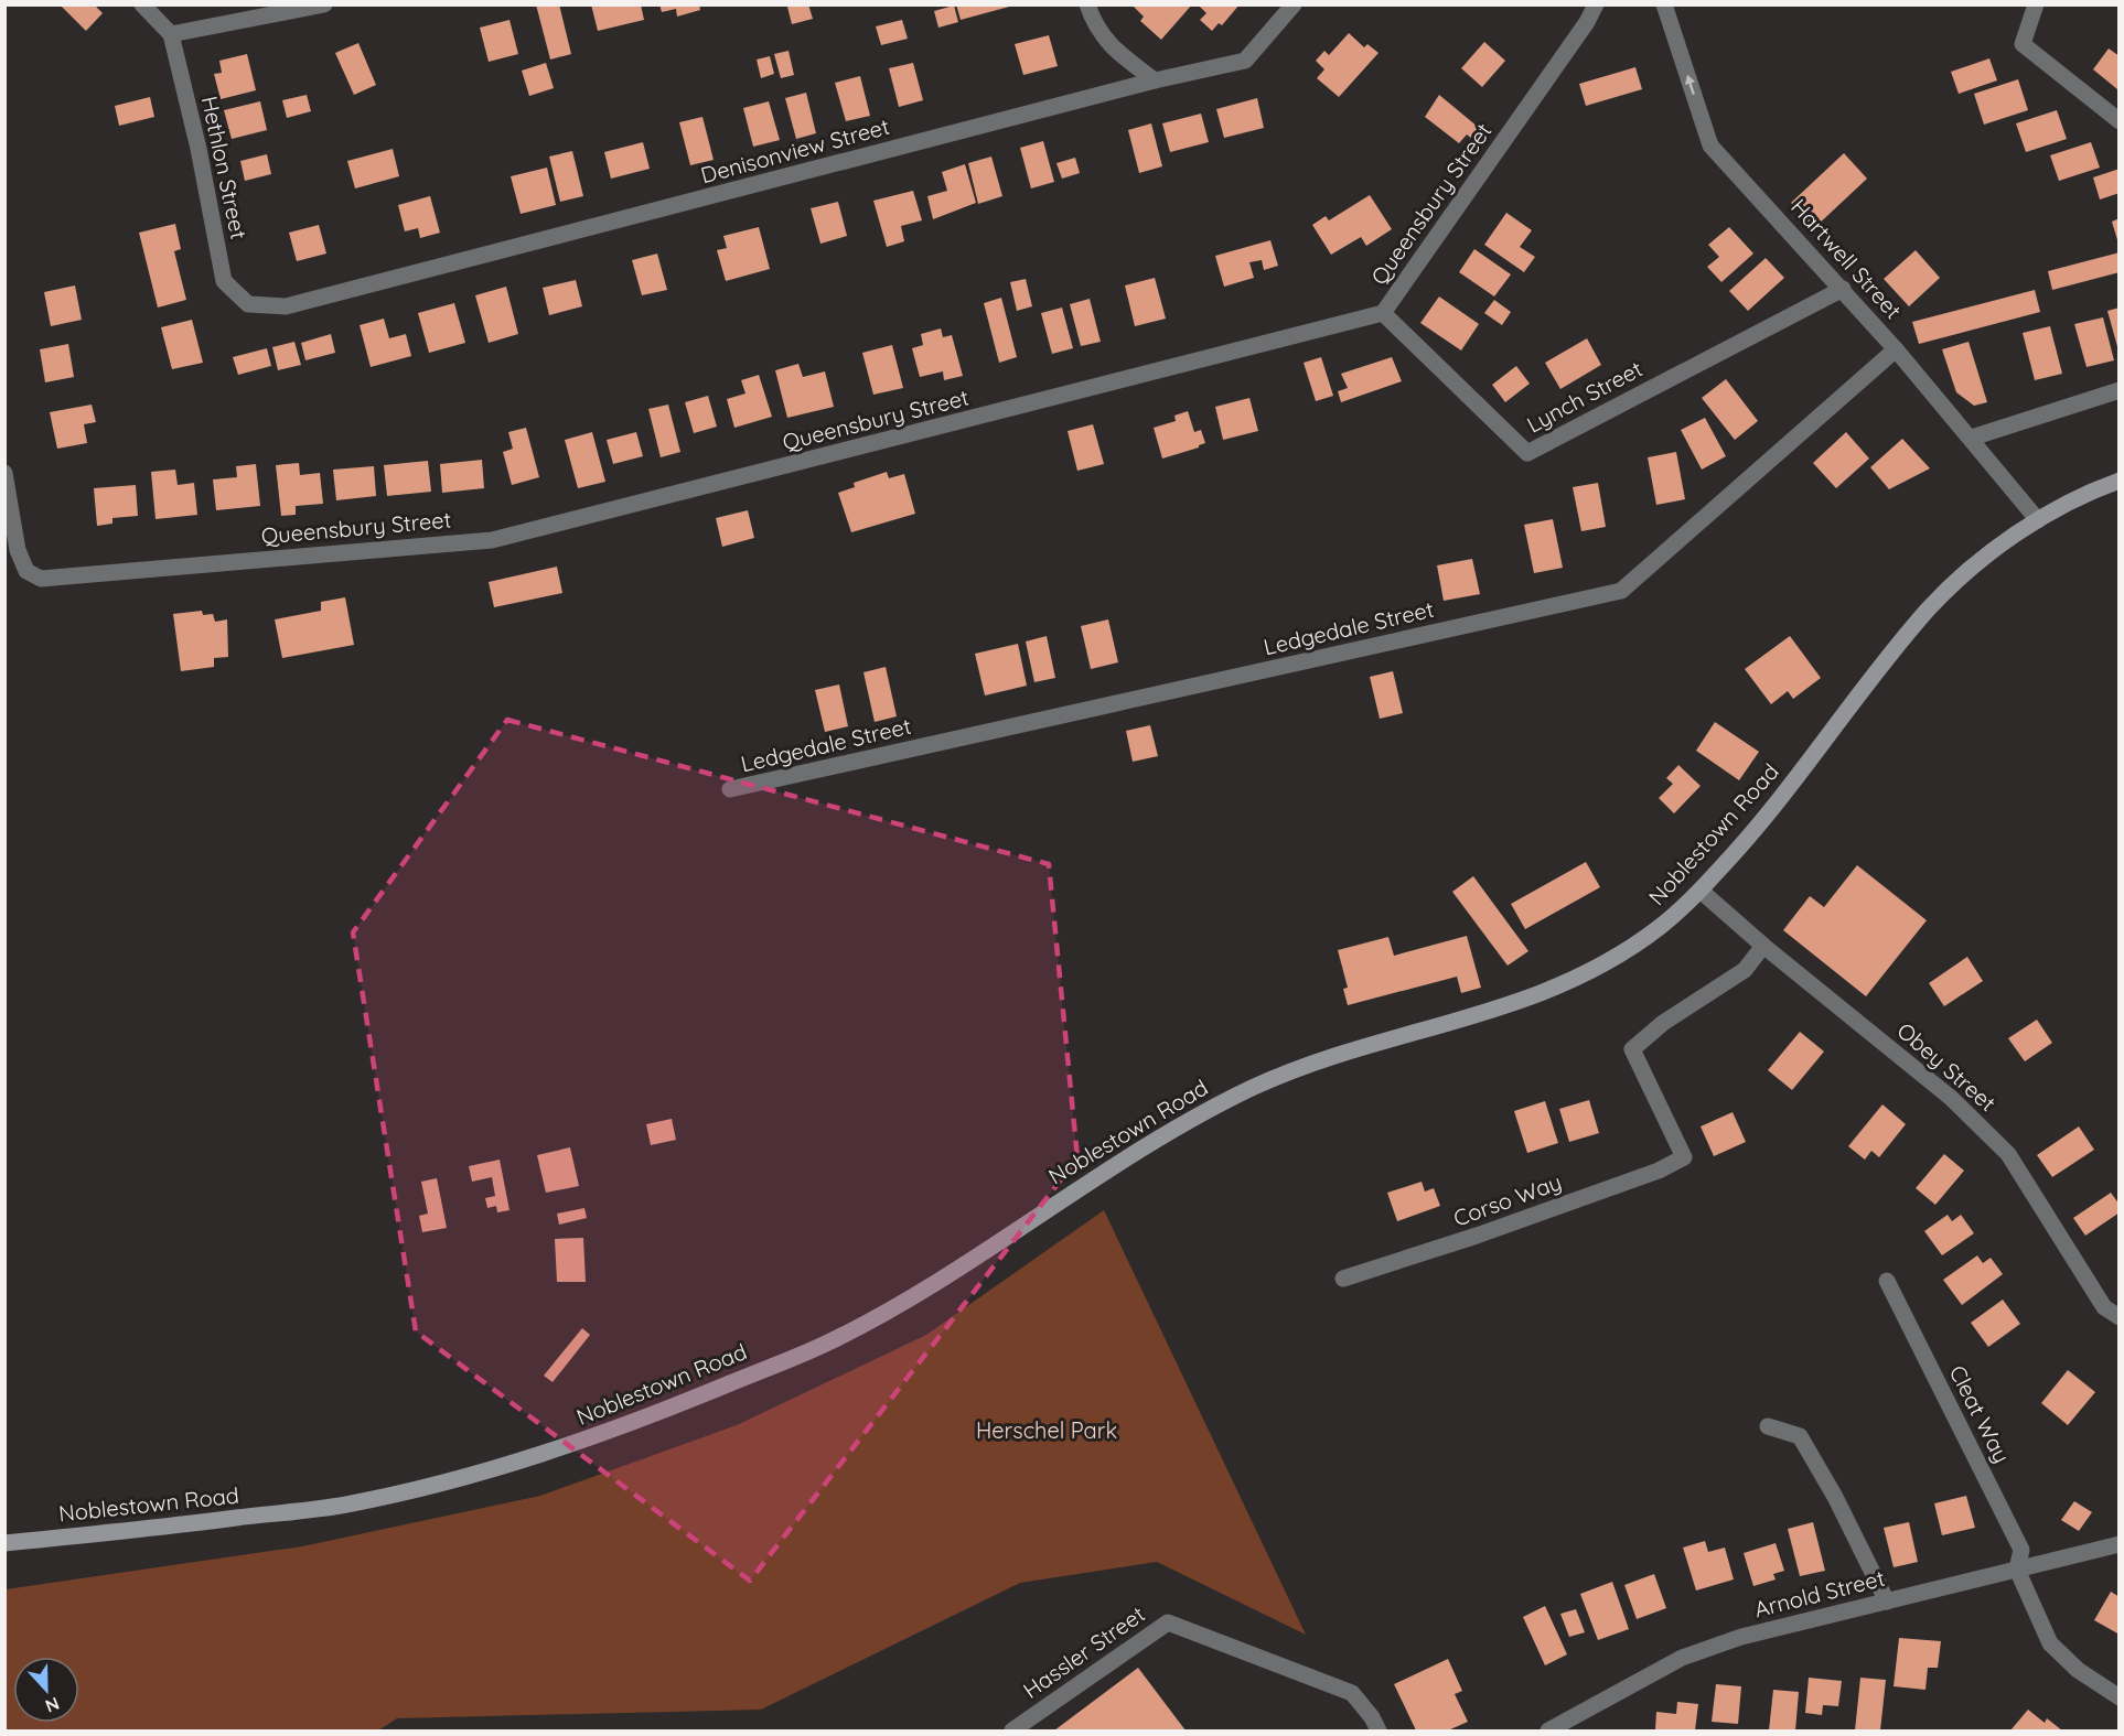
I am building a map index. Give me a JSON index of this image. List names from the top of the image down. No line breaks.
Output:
{"streets":{"main road":["Noblestown Road"],"street":["Denisonview Street","Hethlon Street","Queensbury Street","Hartwell Street","Lynch Street","Ledgedale Street","Obey Street","Corso Way","Cleat Way","Arnold Street","Hassler Street"]},"crossings":[["Denisonview Street","Hethlon Street"],["Queensbury Street","Lynch Street"],["Hartwell Street","Lynch Street"],["Hartwell Street","Ledgedale Street"],["Hartwell Street","Noblestown Road"],["Noblestown Road","Obey Street"],["Obey Street","Corso Way"],["Cleat Way","Arnold Street"]],"one_way":["Hartwell Street"],"parks":["Herschel Park"],"north":"bottom"}
